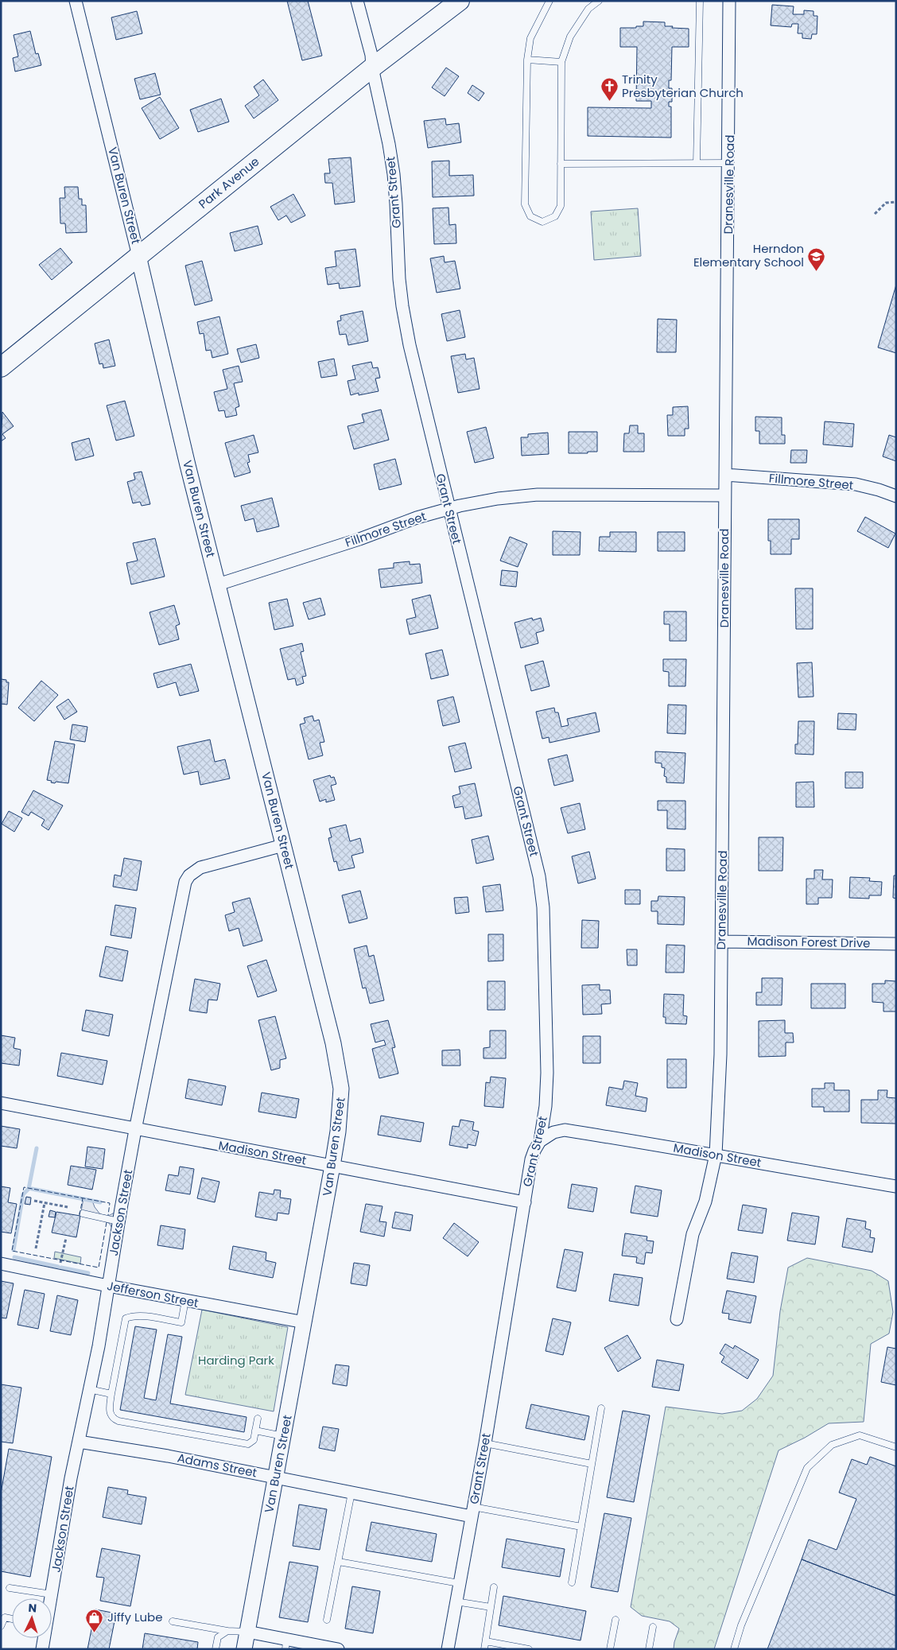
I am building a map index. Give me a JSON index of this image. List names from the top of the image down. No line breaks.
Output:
{"streets":{"main road":["Park Avenue"],"street":["Dranesville Road","Grant Street","Van Buren Street","Fillmore Street","Madison Forest Drive","Madison Street","Jackson Street","Jefferson Street","Adams Street"]},"crossings":[["Park Avenue","Grant Street"],["Park Avenue","Van Buren Street"],["Dranesville Road","Fillmore Street"],["Dranesville Road","Madison Forest Drive"],["Dranesville Road","Madison Street"],["Grant Street","Fillmore Street"],["Grant Street","Madison Street"],["Grant Street","Adams Street"],["Van Buren Street","Fillmore Street"],["Van Buren Street","Madison Street"],["Van Buren Street","Jackson Street"],["Van Buren Street","Jefferson Street"],["Van Buren Street","Adams Street"],["Madison Street","Jackson Street"],["Jackson Street","Jefferson Street"],["Jackson Street","Adams Street"]],"parks":["Harding Park"],"places":{"church":["Trinity Presbyterian Church"],"school or university":["Herndon Elementary School"],"shop":["Jiffy Lube"]},"north":"top"}
